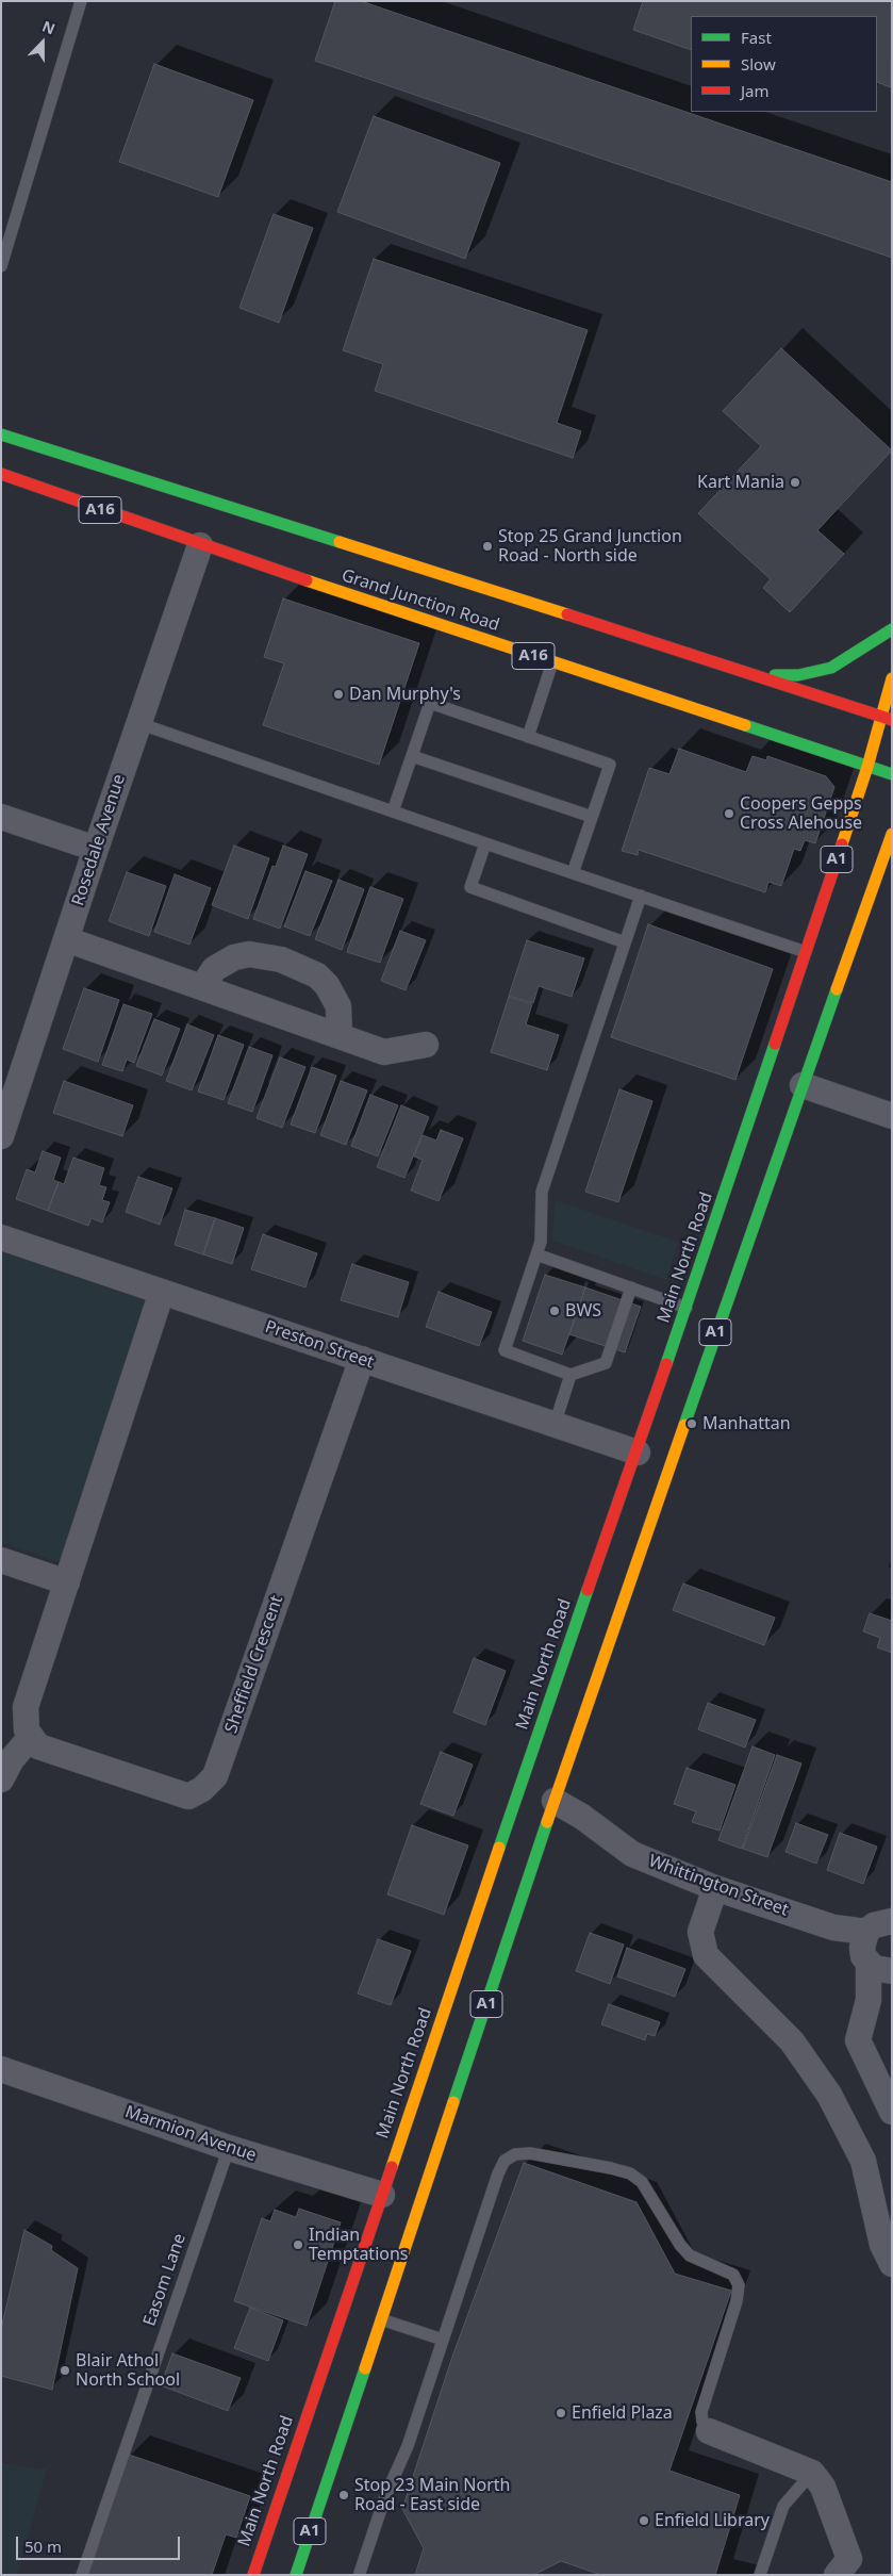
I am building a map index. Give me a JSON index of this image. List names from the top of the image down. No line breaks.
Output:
{"streets":{"highway":["A16","Grand Junction Road","A1","Main North Road"],"street":["Rosedale Avenue","Preston Street","Sheffield Crescent","Whittington Street","Marmion Avenue"],"lane":["Easom Lane"]},"crossings":[["Grand Junction Road","Rosedale Avenue"],["Grand Junction Road","A1"],["Grand Junction Road","Main North Road"],["A1","Main North Road"],["A1","Whittington Street"],["Main North Road","Preston Street"],["Main North Road","Marmion Avenue"],["Preston Street","Sheffield Crescent"],["Marmion Avenue","Easom Lane"]],"places":["Kart Mania","Stop 25 Grand Junction Road - North side","Dan Murphy's","Coopers Gepps Cross Alehouse","BWS","Manhattan","Indian Temptations","Blair Athol North School","Enfield Plaza","Stop 23 Main North Road - East side","Enfield Library"],"legend":["Fast","Slow","Jam"],"scale_bar":"50 m","north":"top"}
